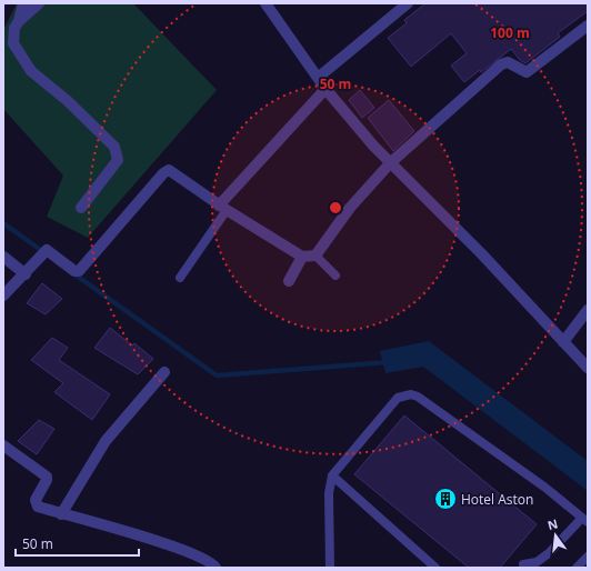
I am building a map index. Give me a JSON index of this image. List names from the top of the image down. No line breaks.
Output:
{"places":{"building":["Hotel Aston"]},"scale_bar":"50 m","north":"top","rings":["100 m","50 m"]}
